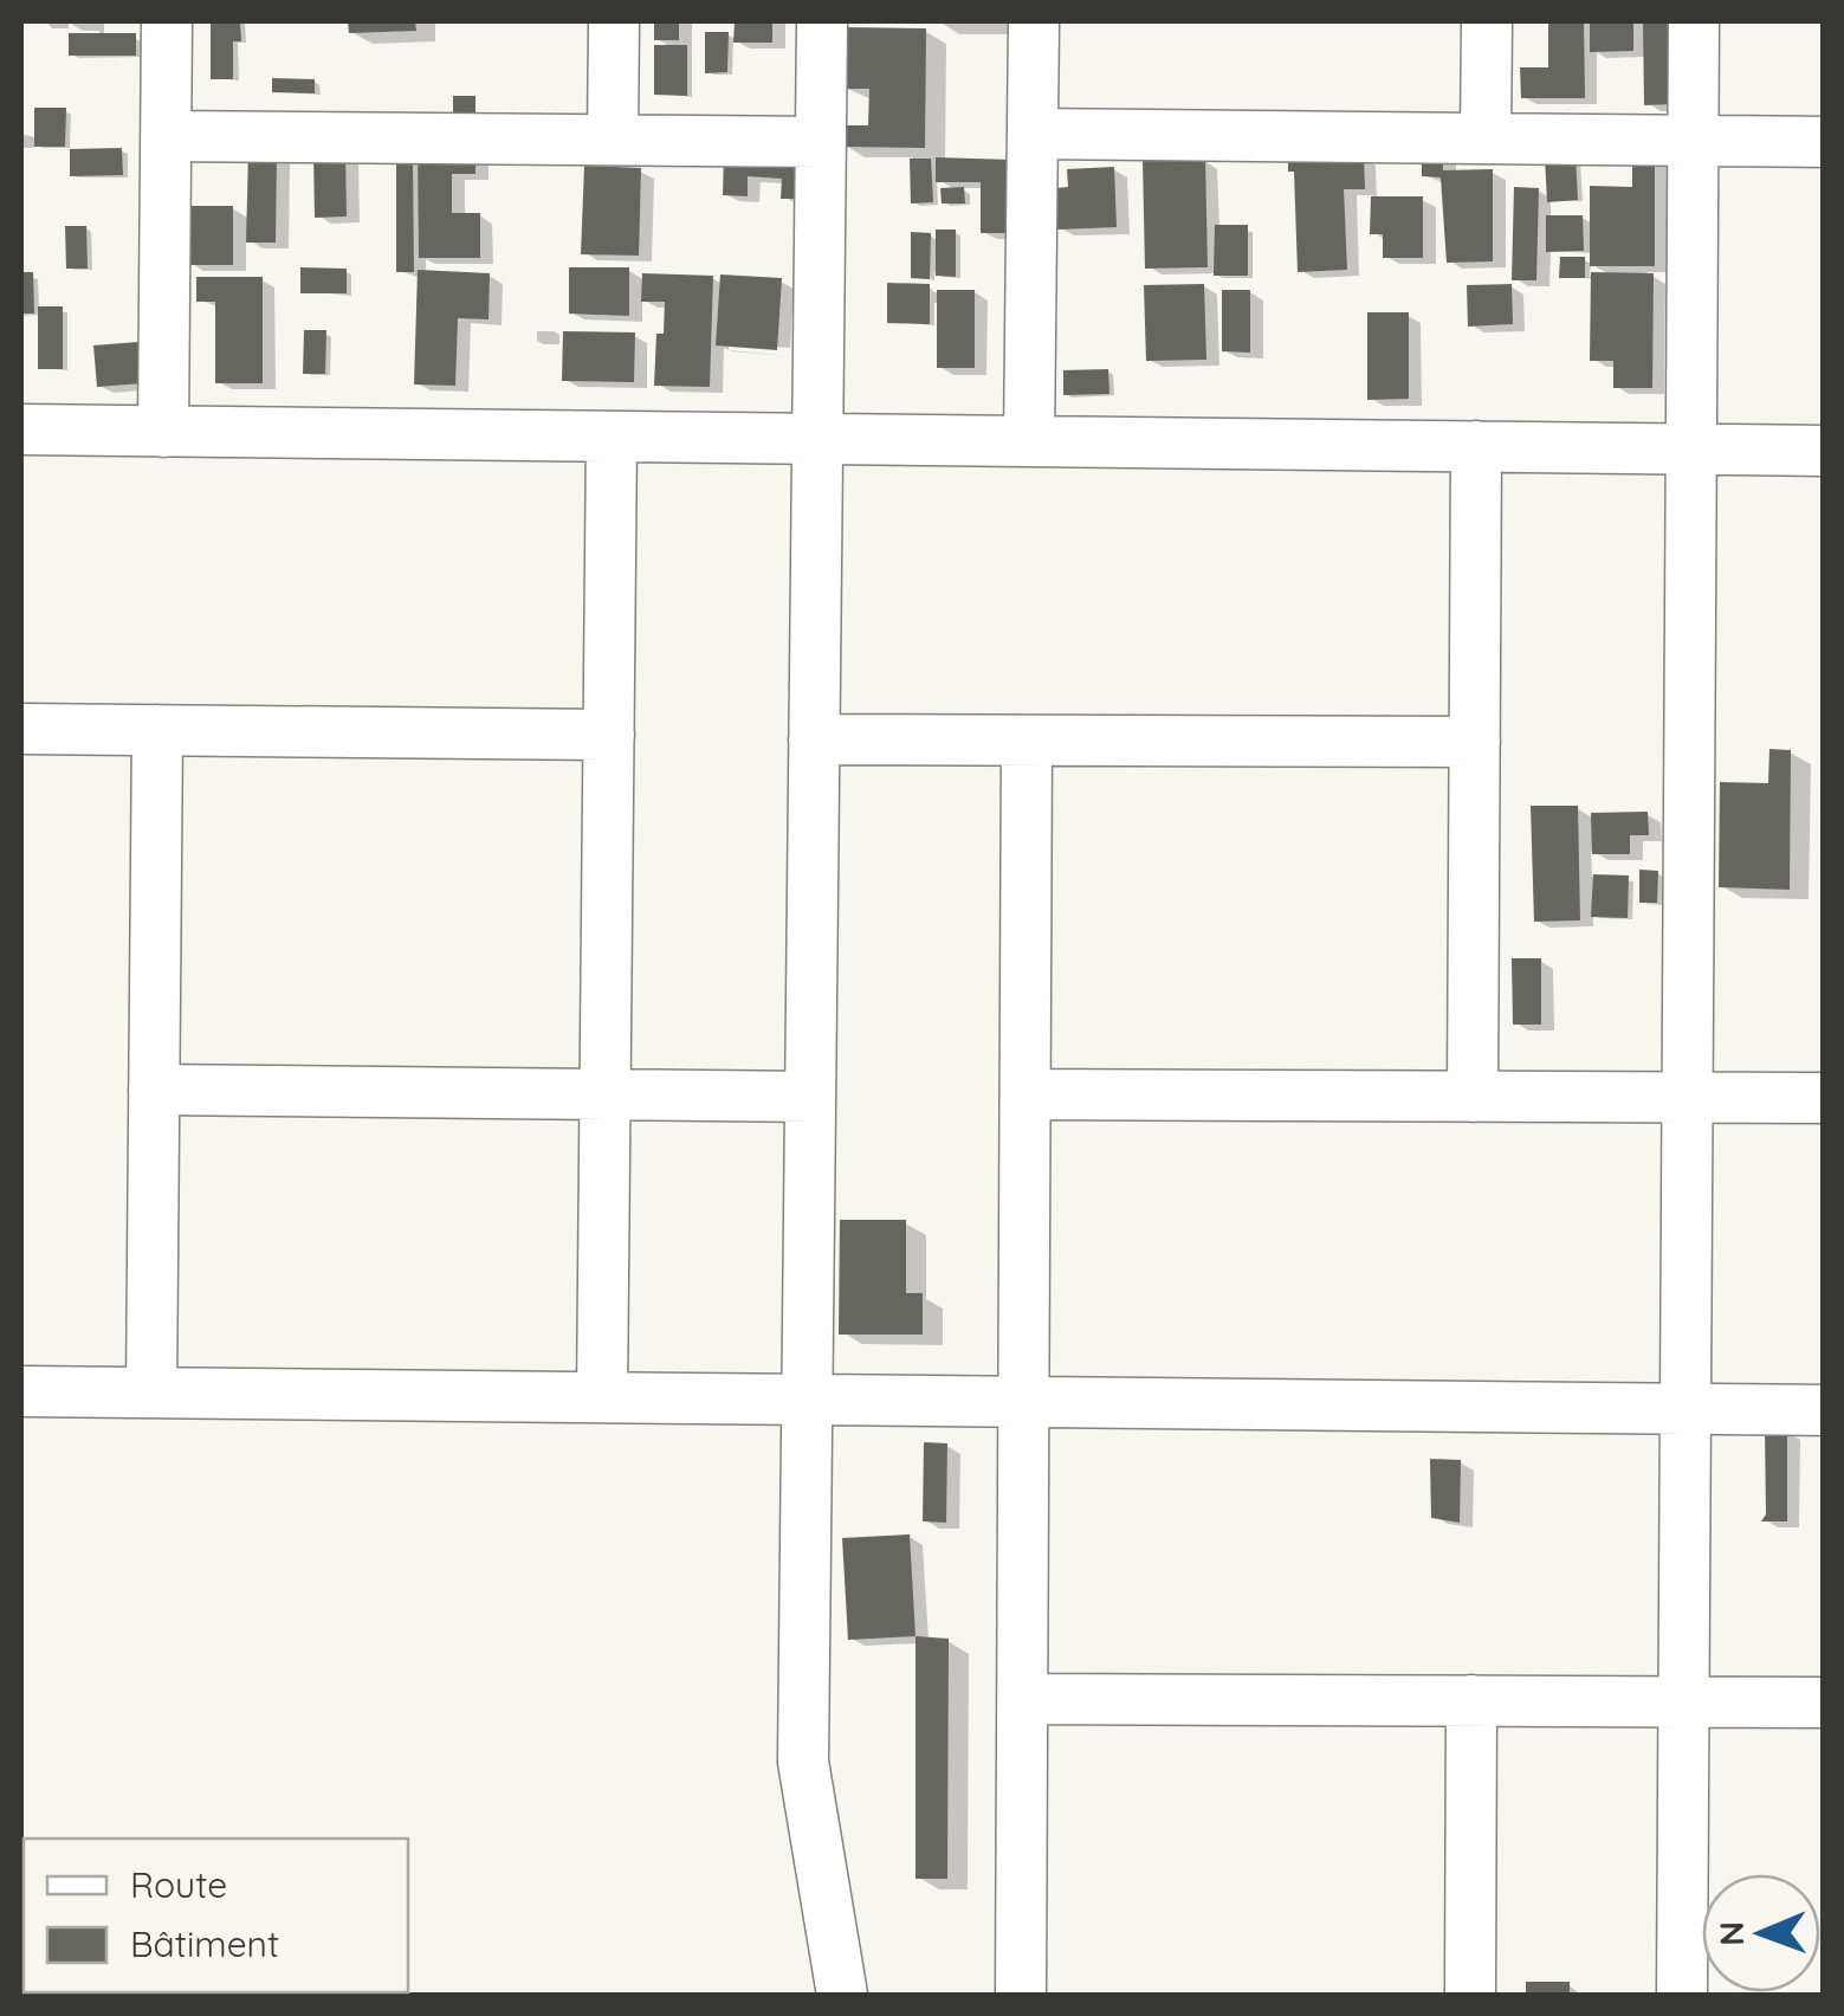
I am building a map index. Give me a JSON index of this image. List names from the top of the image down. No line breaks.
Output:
{"legend":["Route","Bâtiment"],"north":"left"}
